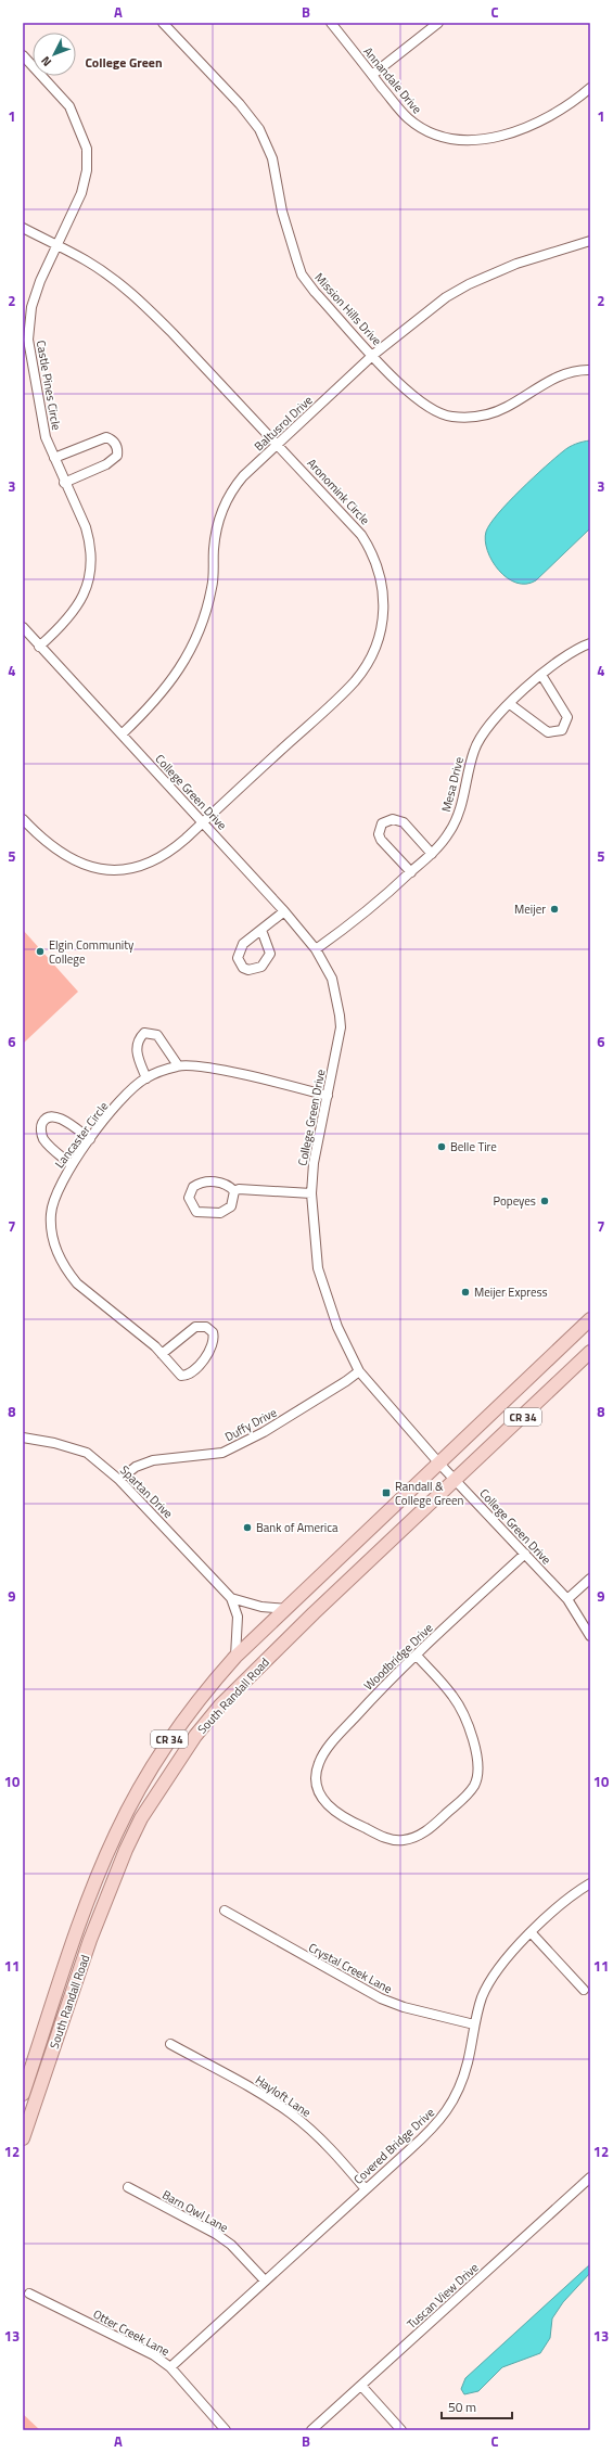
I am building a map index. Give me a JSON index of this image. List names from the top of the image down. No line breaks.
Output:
{"streets":{"main road":["CR 34","South Randall Road"],"street":["Annandale Drive","Mission Hills Drive","Castle Pines Circle","Baltusrol Drive","Aronomink Circle","Mesa Drive","College Green Drive","Lancaster Circle","Duffy Drive","Spartan Drive","Woodbridge Drive","Crystal Creek Lane","Hayloft Lane","Covered Bridge Drive","Barn Owl Lane","Tuscan View Drive","Otter Creek Lane"]},"crossings":[["Mission Hills Drive","Baltusrol Drive"],["Castle Pines Circle","Aronomink Circle"],["Castle Pines Circle","College Green Drive"],["Baltusrol Drive","Aronomink Circle"],["Baltusrol Drive","College Green Drive"],["Aronomink Circle","College Green Drive"],["Mesa Drive","College Green Drive"],["College Green Drive","Lancaster Circle"],["College Green Drive","Duffy Drive"],["College Green Drive","Woodbridge Drive"],["College Green Drive","South Randall Road"],["Duffy Drive","Spartan Drive"],["Spartan Drive","South Randall Road"],["Crystal Creek Lane","Covered Bridge Drive"],["Hayloft Lane","Covered Bridge Drive"],["Covered Bridge Drive","Barn Owl Lane"],["Covered Bridge Drive","Otter Creek Lane"]],"districts":["College Green"],"places":{"other":["Meijer","Elgin Community College","Belle Tire","Popeyes","Meijer Express","Bank of America"],"transit":["Randall & College Green"]},"scale_bar":"50 m","north":"bottom left","grid":{"columns":["A","B","C"],"rows":["1","2","3","4","5","6","7","8","9","10","11","12","13"]}}
